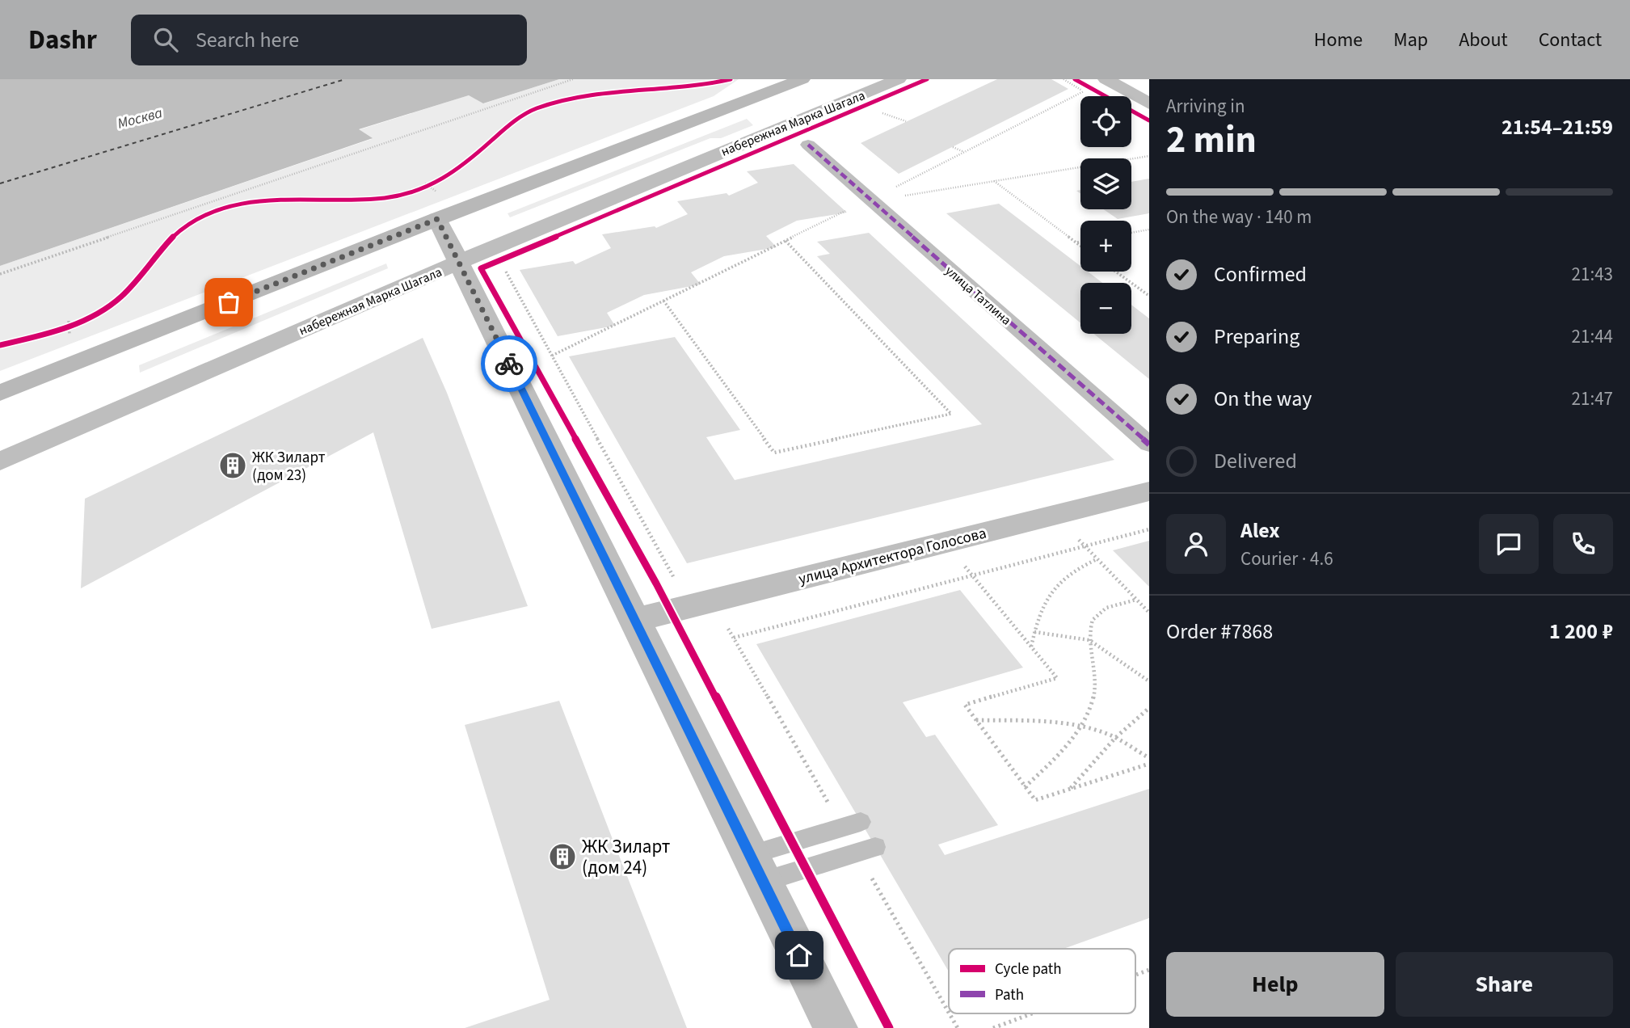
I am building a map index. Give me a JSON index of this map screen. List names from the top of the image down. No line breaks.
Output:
{"streets":{"street":["набережная Марка Шагала","улица Татлина","улица Архитектора Голосова"]},"water":["Москва"],"places":{"building":["ЖК Зиларт (дом 23)","ЖК Зиларт (дом 24)"]},"legend":["Cycle path","Path"],"page":{"header":"Dashr","search":"Search here","nav":["Home","Map","About","Contact"],"heading":["2 min","Arriving in","21:54–21:59"],"panel":["Alex","Courier · 4.6","Order #7868","1 200 ₽"],"map_buttons":["+","−"],"bar":"On the way · 140 m","list":[["Confirmed","21:43"],["Preparing","21:44"],["On the way","21:47"],"Delivered"],"buttons":["Help","Share"]}}
